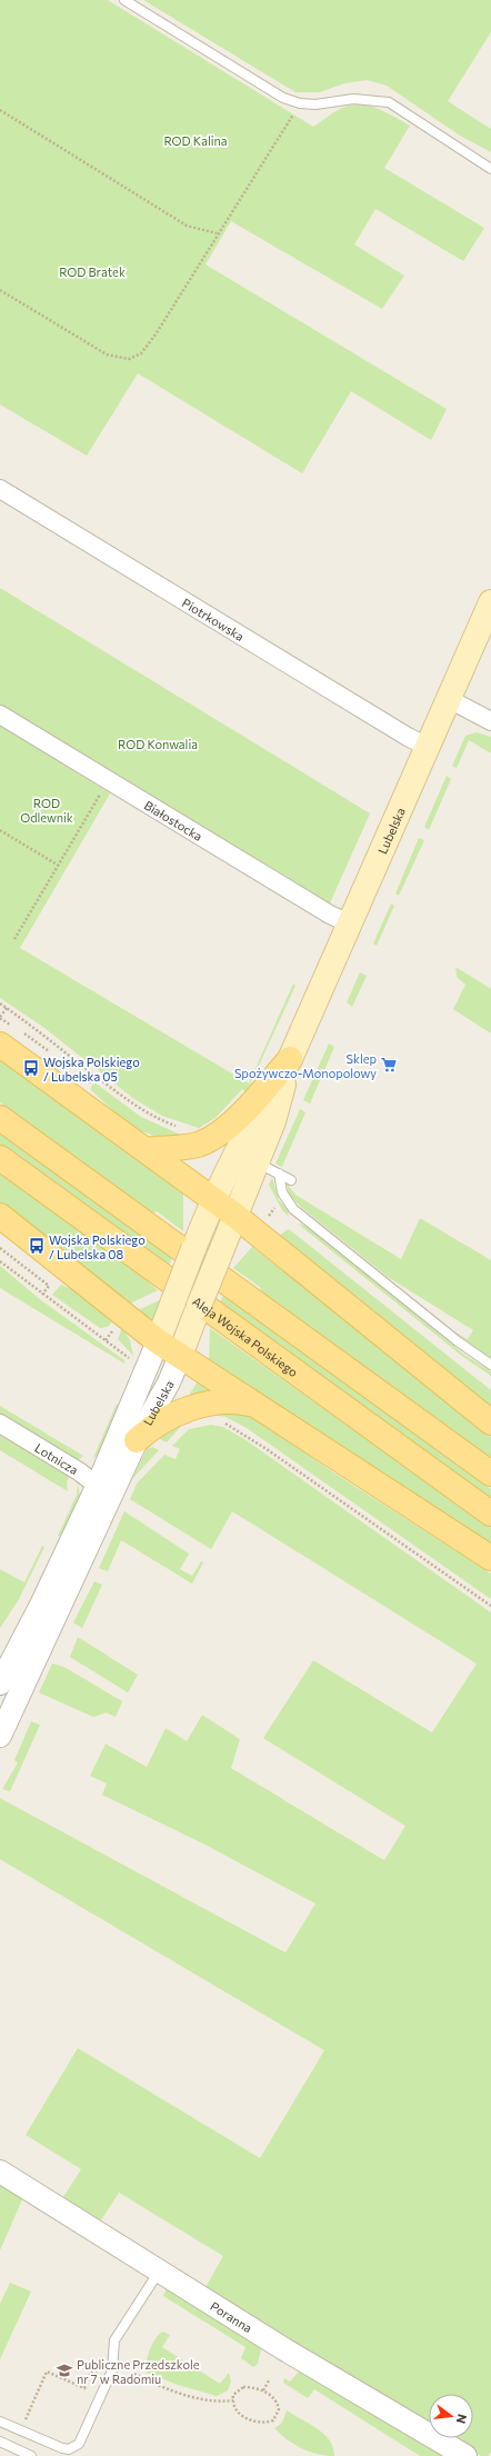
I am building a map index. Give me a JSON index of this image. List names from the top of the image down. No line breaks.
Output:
{"streets":{"main road":["Lubelska","Aleja Wojska Polskiego"],"street":["Piotrkowska","Białostocka","Lotnicza","Poranna"]},"crossings":[["Piotrkowska","Lubelska"],["Białostocka","Lubelska"],["Lubelska","Lotnicza"]],"parks":["ROD Kalina","ROD Bratek","ROD Konwalia","ROD Odlewnik"],"places":{"supermarket":["Sklep Spożywczo-Monopolowy"],"bus stop":["Wojska Polskiego / Lubelska 05","Wojska Polskiego / Lubelska 08"],"school or university":["Publiczne Przedszkole nr 7 w Radomiu"]},"north":"right"}
